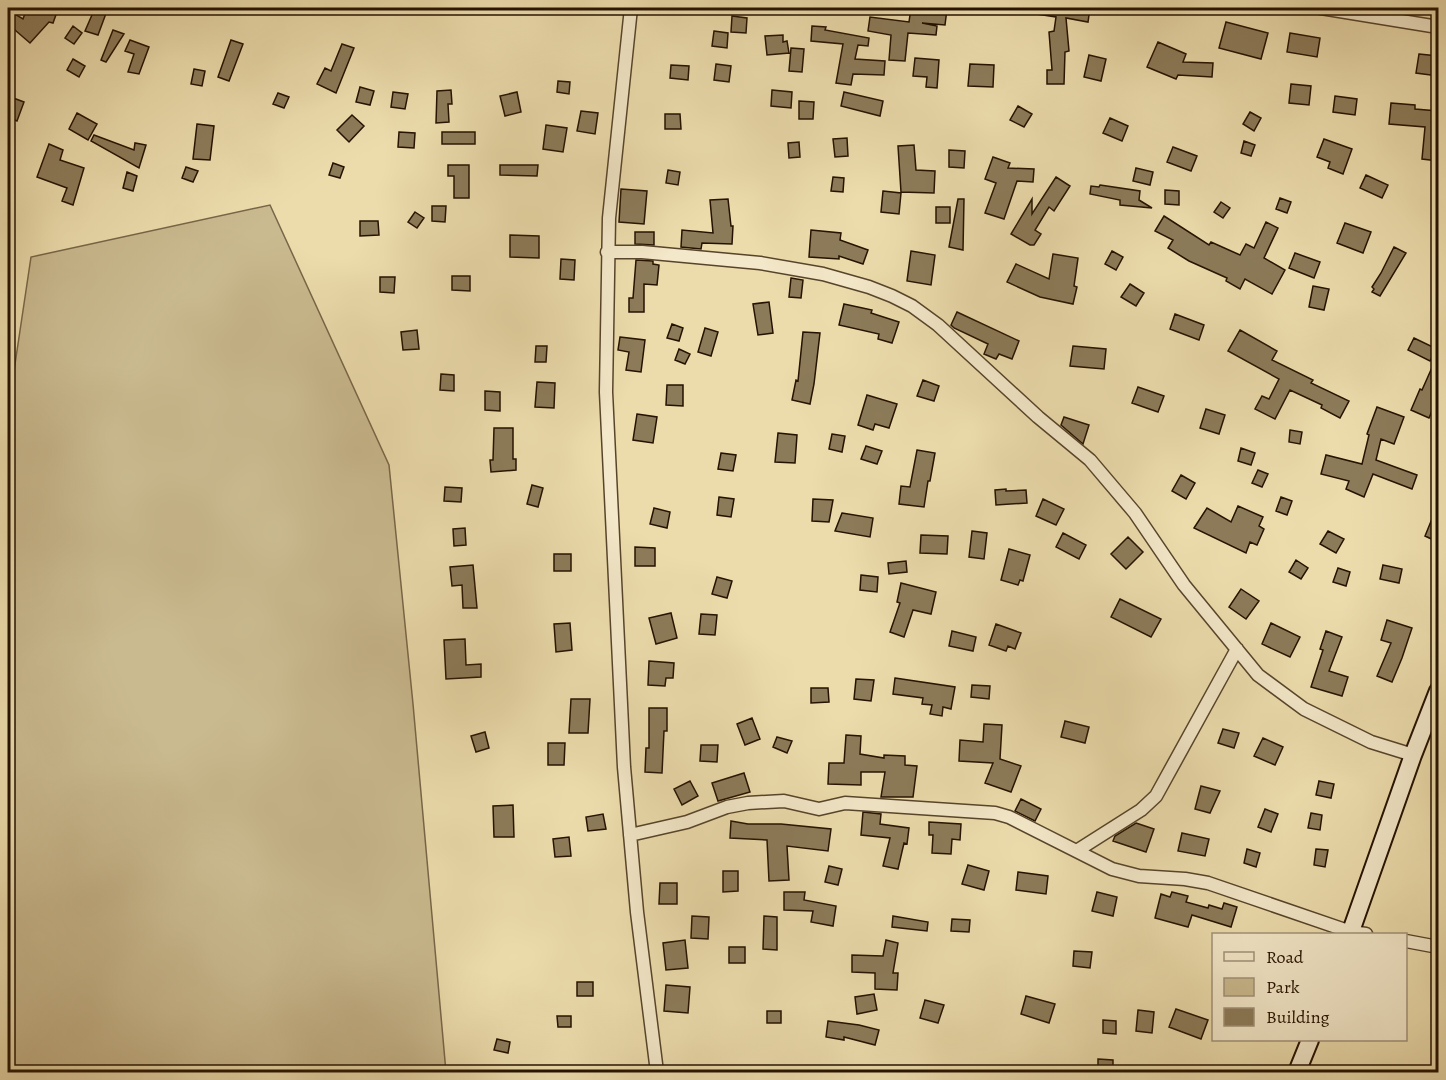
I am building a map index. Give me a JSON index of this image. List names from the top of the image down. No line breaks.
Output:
{"legend":["Road","Park","Building"]}
